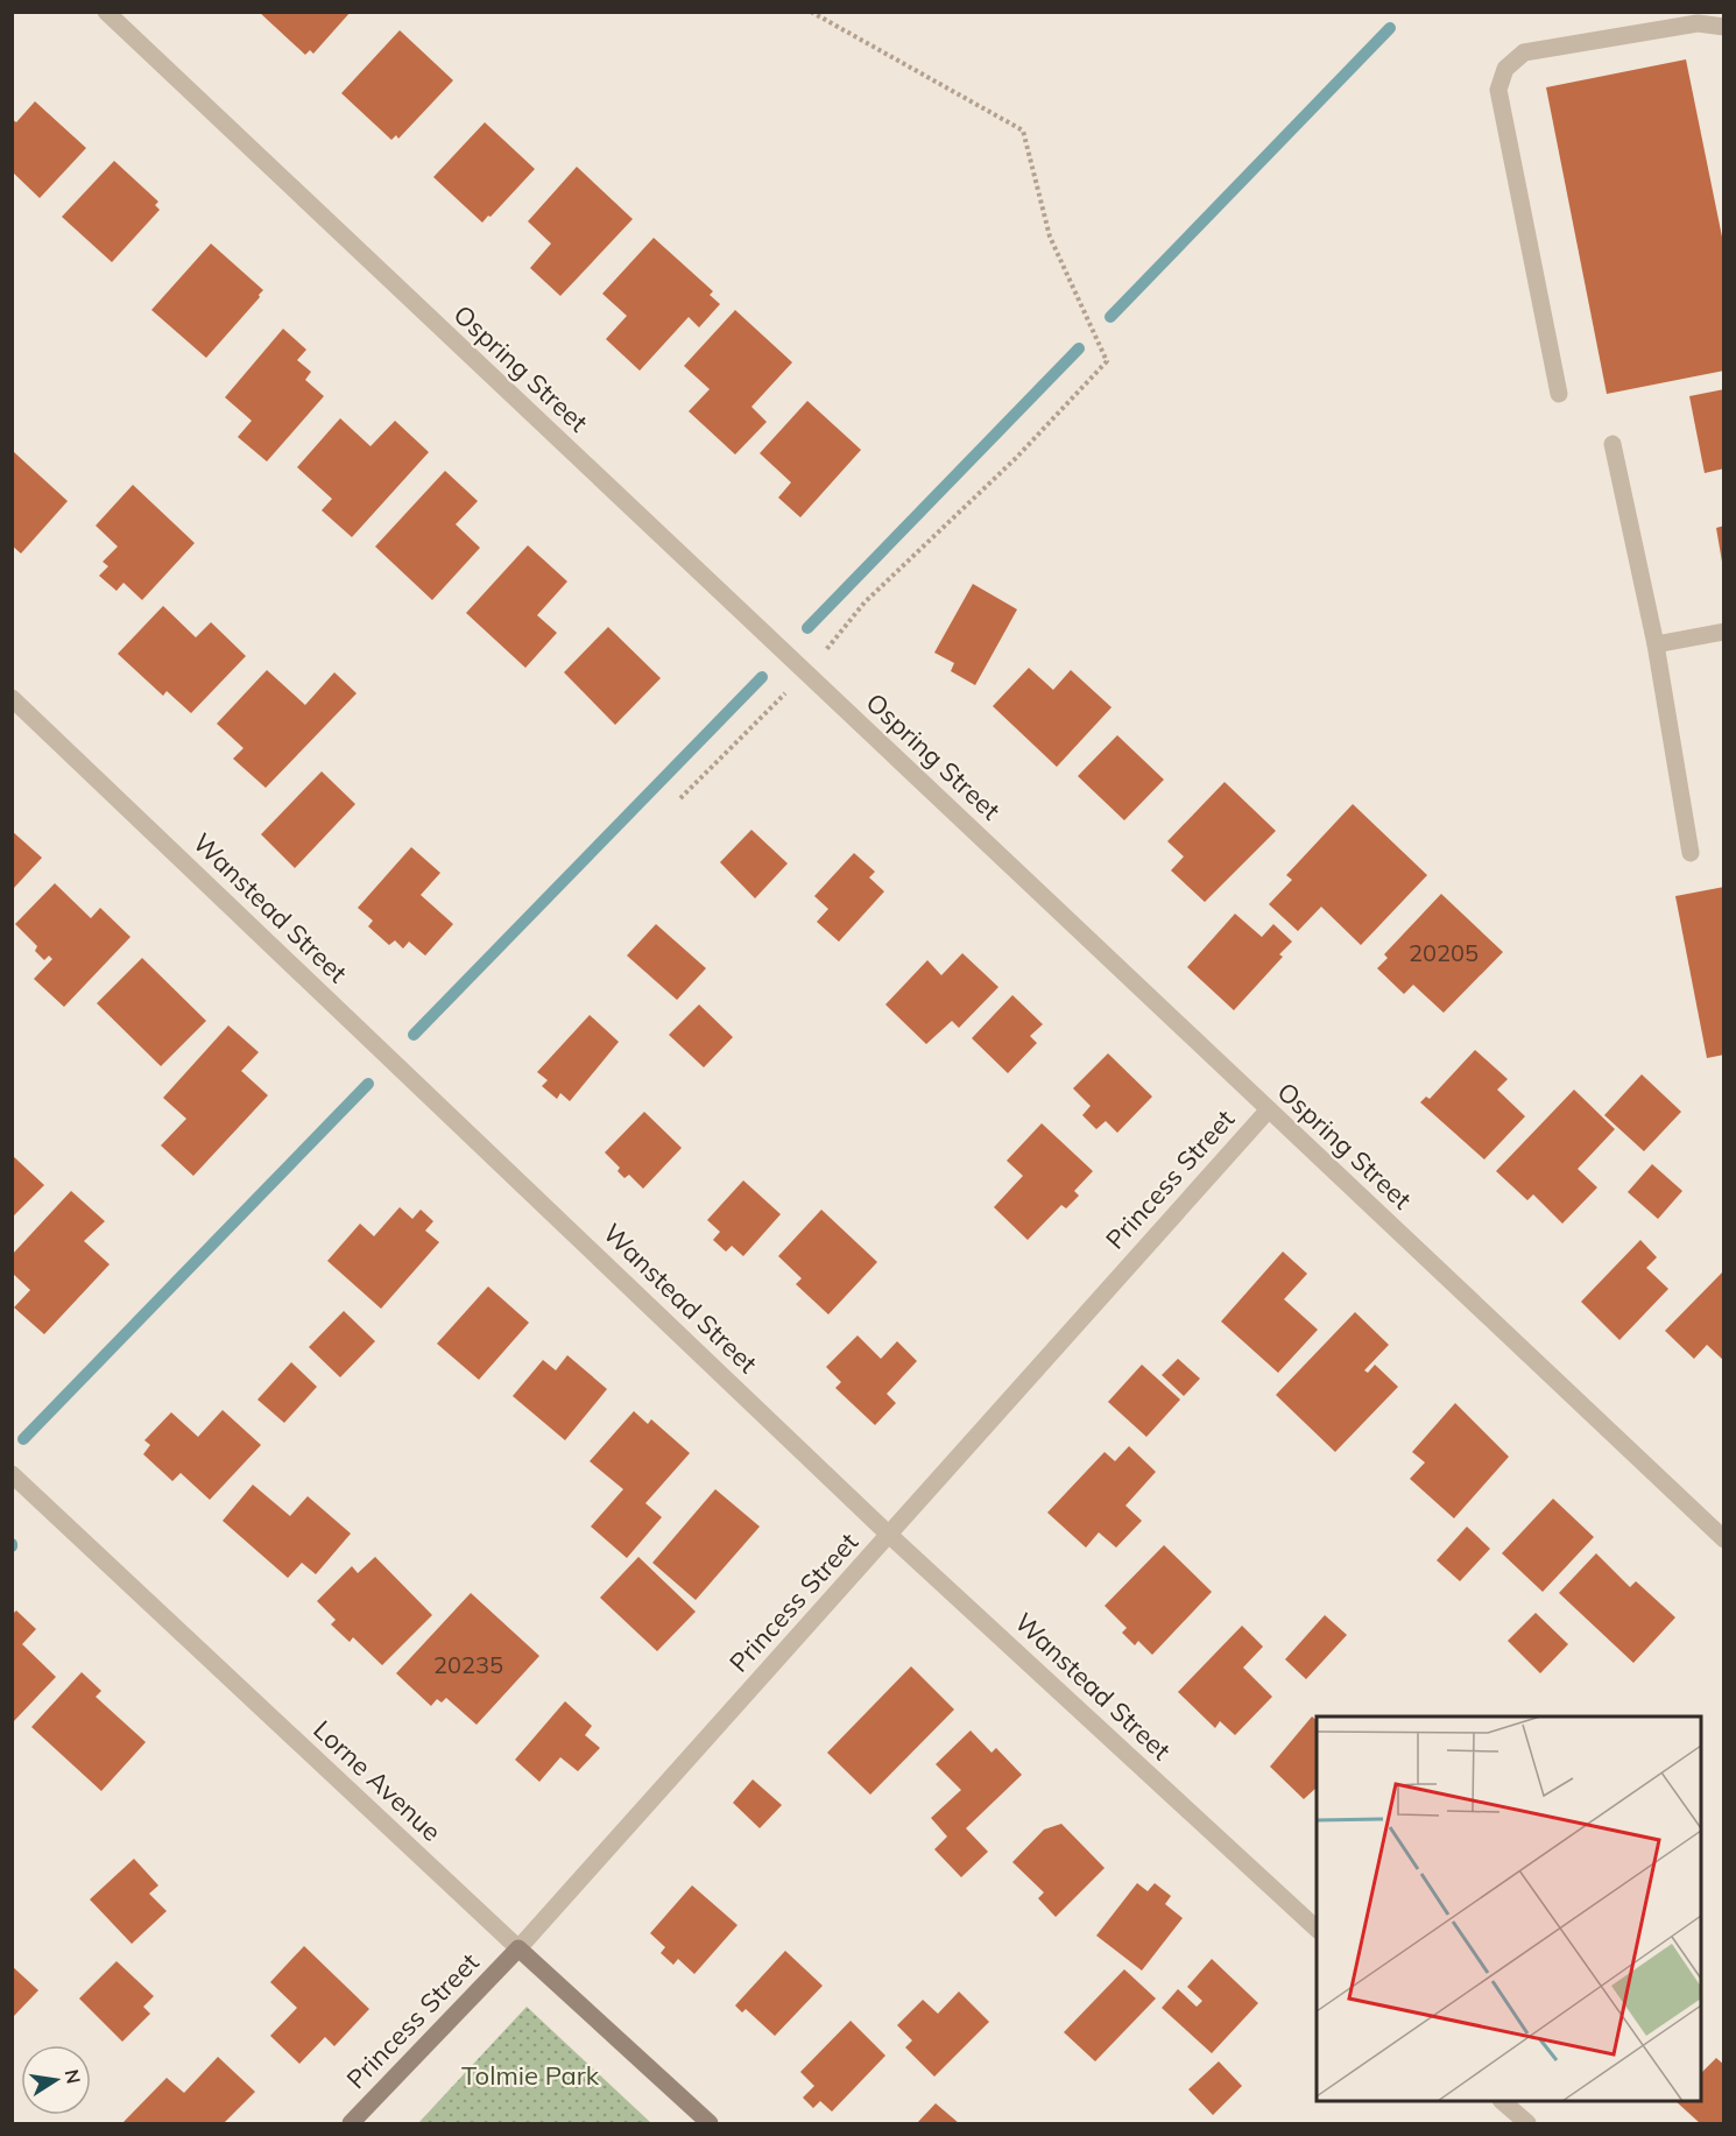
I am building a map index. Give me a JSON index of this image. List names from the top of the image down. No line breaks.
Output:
{"streets":{"street":["Ospring Street","Wanstead Street","Princess Street","Lorne Avenue"]},"crossings":[["Ospring Street","Princess Street"],["Wanstead Street","Princess Street"],["Princess Street","Lorne Avenue"]],"parks":["Tolmie Park"],"house_numbers":["20205","20235"],"north":"right"}
